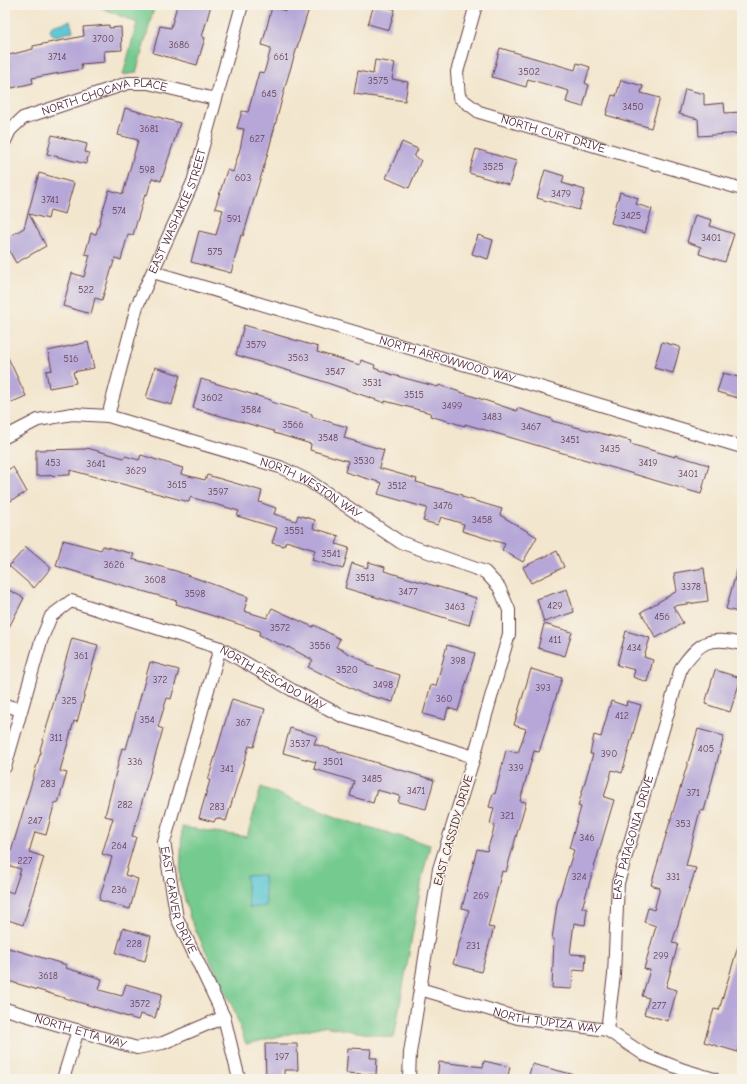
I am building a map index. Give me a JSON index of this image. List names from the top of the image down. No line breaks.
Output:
{"streets":{"street":["NORTH CHOCAYA PLACE","NORTH CURT DRIVE","EAST WASHAKIE STREET","NORTH ARROWWOOD WAY","NORTH WESTON WAY","NORTH PESCADO WAY","EAST CASSIDY DRIVE","EAST PATAGONIA DRIVE","EAST CARVER DRIVE","NORTH TUPIZA WAY","NORTH ETTA WAY"]},"crossings":[["NORTH CHOCAYA PLACE","EAST WASHAKIE STREET"],["EAST WASHAKIE STREET","NORTH ARROWWOOD WAY"],["EAST WASHAKIE STREET","NORTH WESTON WAY"],["NORTH WESTON WAY","EAST CASSIDY DRIVE"],["NORTH PESCADO WAY","EAST CASSIDY DRIVE"],["NORTH PESCADO WAY","EAST CARVER DRIVE"],["EAST CASSIDY DRIVE","NORTH TUPIZA WAY"],["EAST PATAGONIA DRIVE","NORTH TUPIZA WAY"],["EAST CARVER DRIVE","NORTH ETTA WAY"]],"house_numbers":["3700","3686","3714","661","3502","3575","645","3450","3681","627","3525","598","603","3479","3741","574","3425","591","3401","575","522","3579","3563","516","3547","3531","3515","3602","3499","3584","3483","3566","3467","3548","3451","3435","3530","453","3419","3641","3629","3401","3615","3512","3597","3476","3458","3551","3541","3626","3513","3608","3378","3477","3598","429","3463","456","3572","411","3556","434","361","398","3520","372","3498","393","360","325","412","354","367","311","3537","405","390","336","3501","339","341","3485","283","3471","371","282","283","321","247","353","346","264","227","324","331","236","269","228","231","299","3618","3572","277","197"]}
